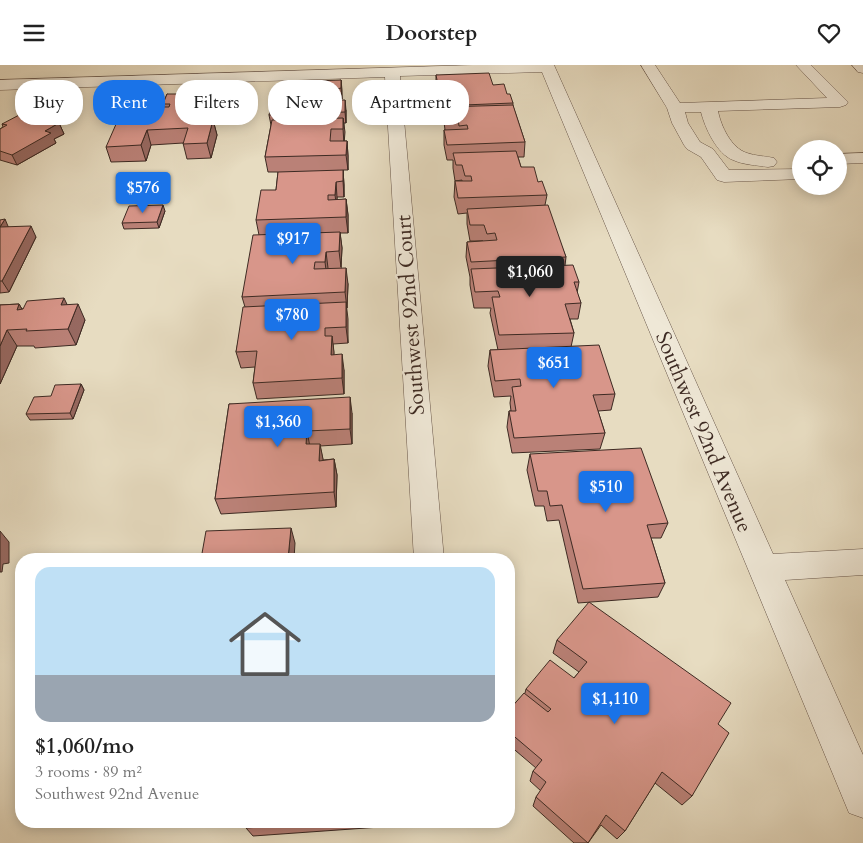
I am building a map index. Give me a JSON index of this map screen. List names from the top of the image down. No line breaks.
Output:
{"streets":{"street":["Southwest 92nd Court","Southwest 92nd Avenue"]},"page":{"header":"Doorstep","chip":["Buy","Rent","Filters","New","Apartment"],"price":["$576","$917","$1,060","$780","$651","$1,360","$510","$1,110"],"list":[{"name":"$1,060/mo","note":"3 rooms · 89 m² · Southwest 92nd Avenue"}]}}
